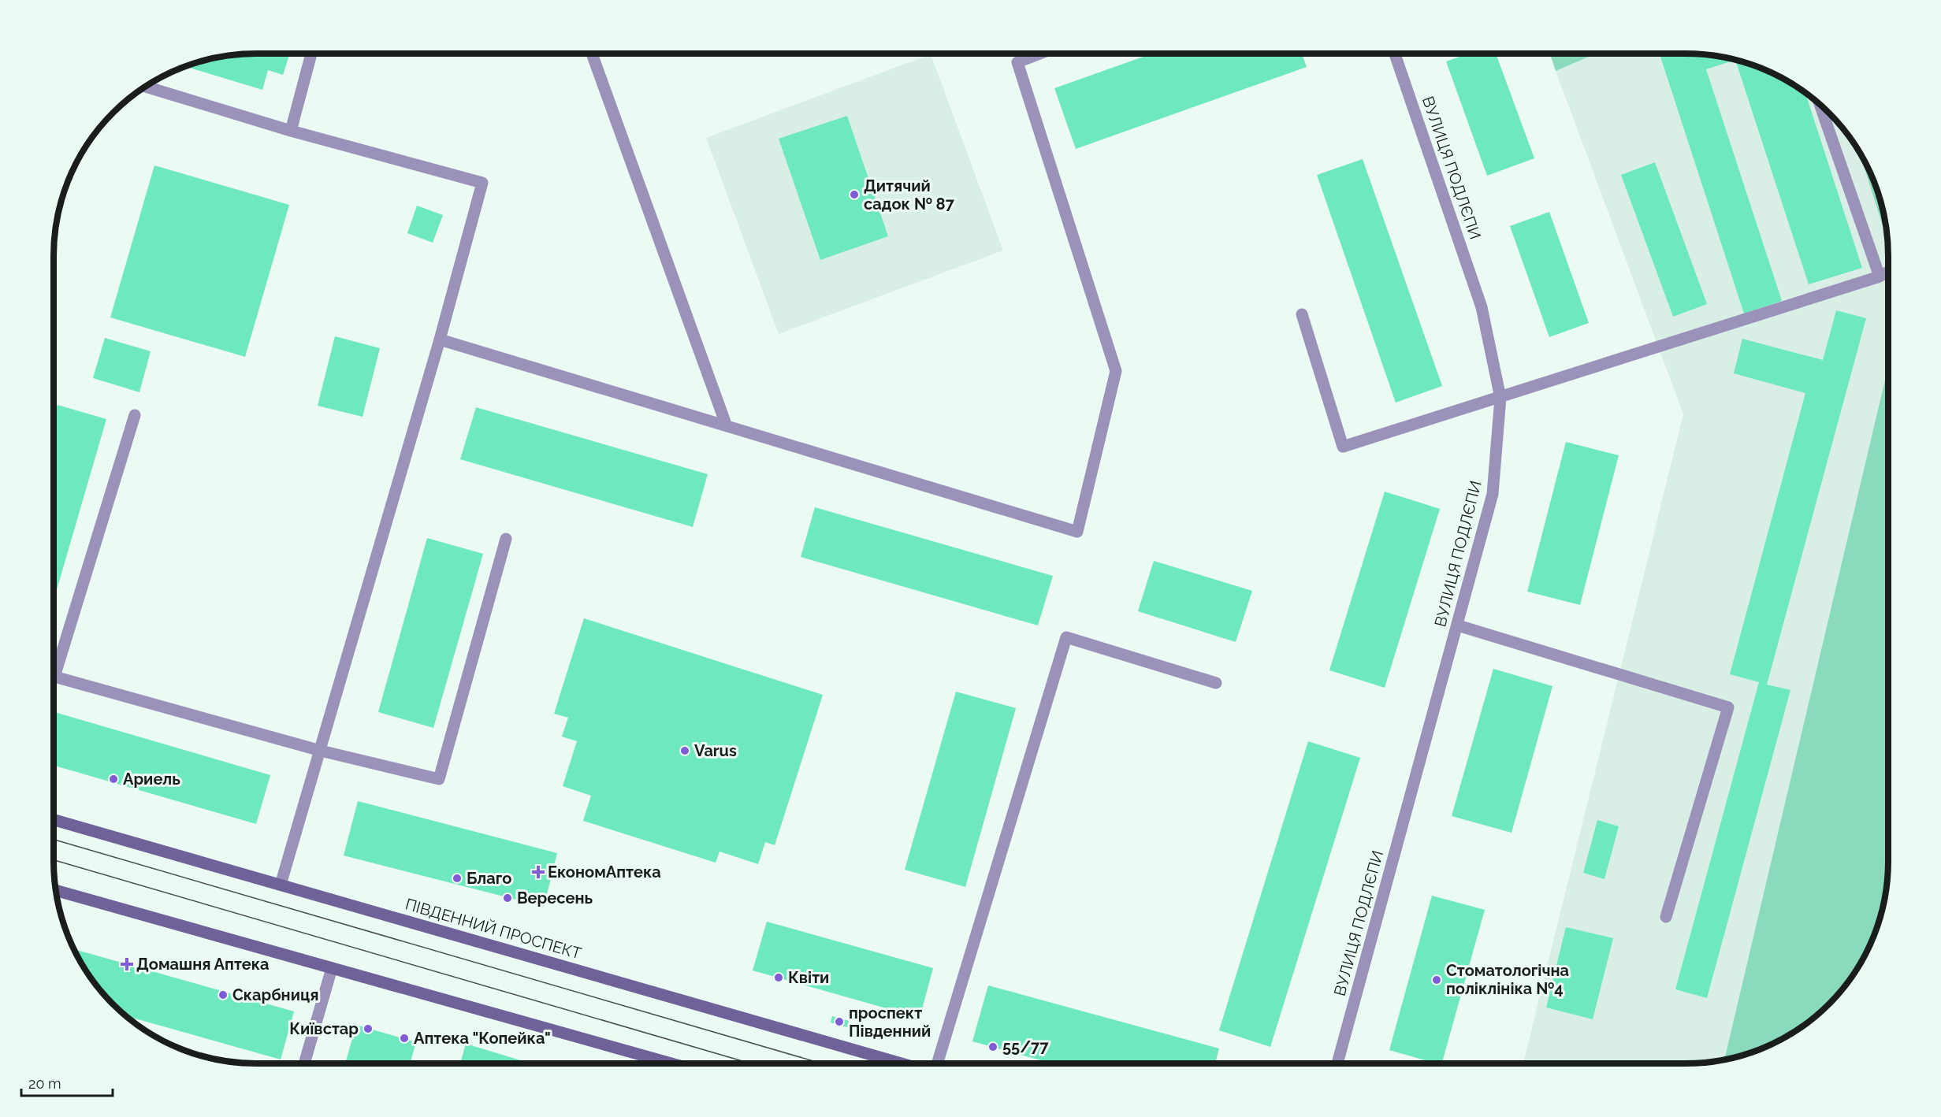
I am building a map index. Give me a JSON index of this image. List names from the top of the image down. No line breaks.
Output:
{"streets":{"main road":["ПІВДЕННИЙ ПРОСПЕКТ"],"street":["ВУЛИЦЯ ПОДЛЄПИ"]},"places":{"other":["Дитячий садок № 87","Varus","Ариель","Благо","Вересень","Квіти","Стоматологічна поліклініка №4","Скарбниця","проспект Південний","Київстар","Аптека \"Копейка\"","55/77"],"health":["ЕкономАптека","Домашня Аптека"]},"scale_bar":"20 m"}
